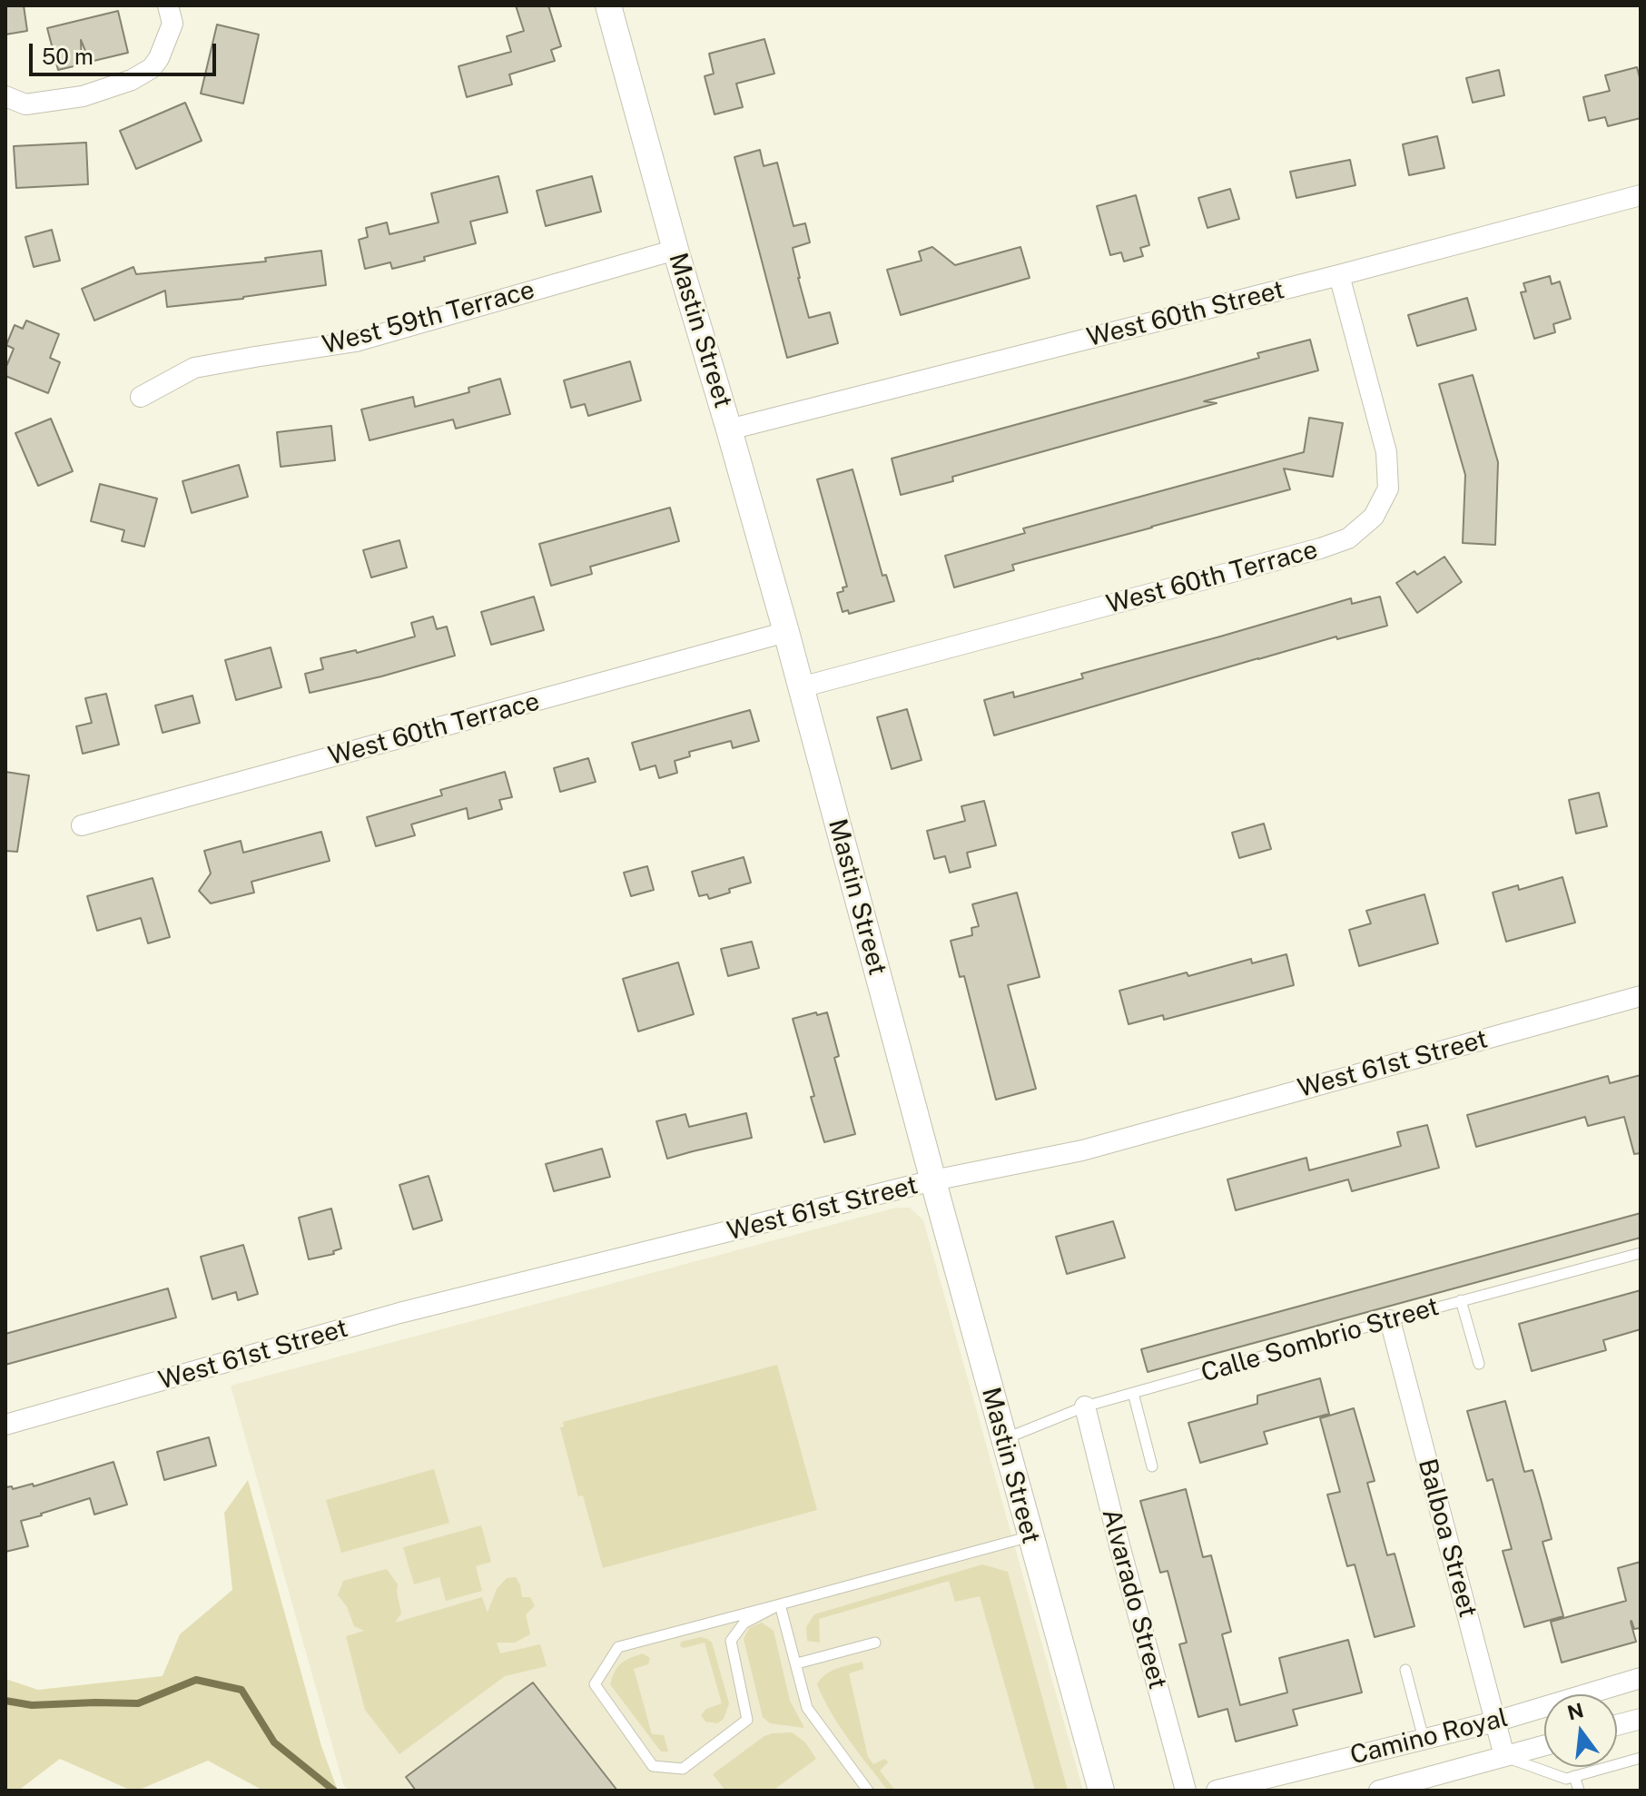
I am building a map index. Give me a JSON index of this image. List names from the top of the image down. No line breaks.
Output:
{"streets":{"street":["West 60th Street","West 59th Terrace","Mastin Street","West 60th Terrace","West 61st Street","Balboa Street","Alvarado Street","Camino Royal"],"lane":["Calle Sombrio Street"]},"crossings":[["West 60th Street","Mastin Street"],["West 60th Street","West 60th Terrace"],["West 59th Terrace","Mastin Street"],["Mastin Street","West 60th Terrace"],["Mastin Street","West 61st Street"],["Mastin Street","Calle Sombrio Street"],["Calle Sombrio Street","Balboa Street"],["Calle Sombrio Street","Alvarado Street"],["Balboa Street","Camino Royal"]],"scale_bar":"50 m","north":"top"}
